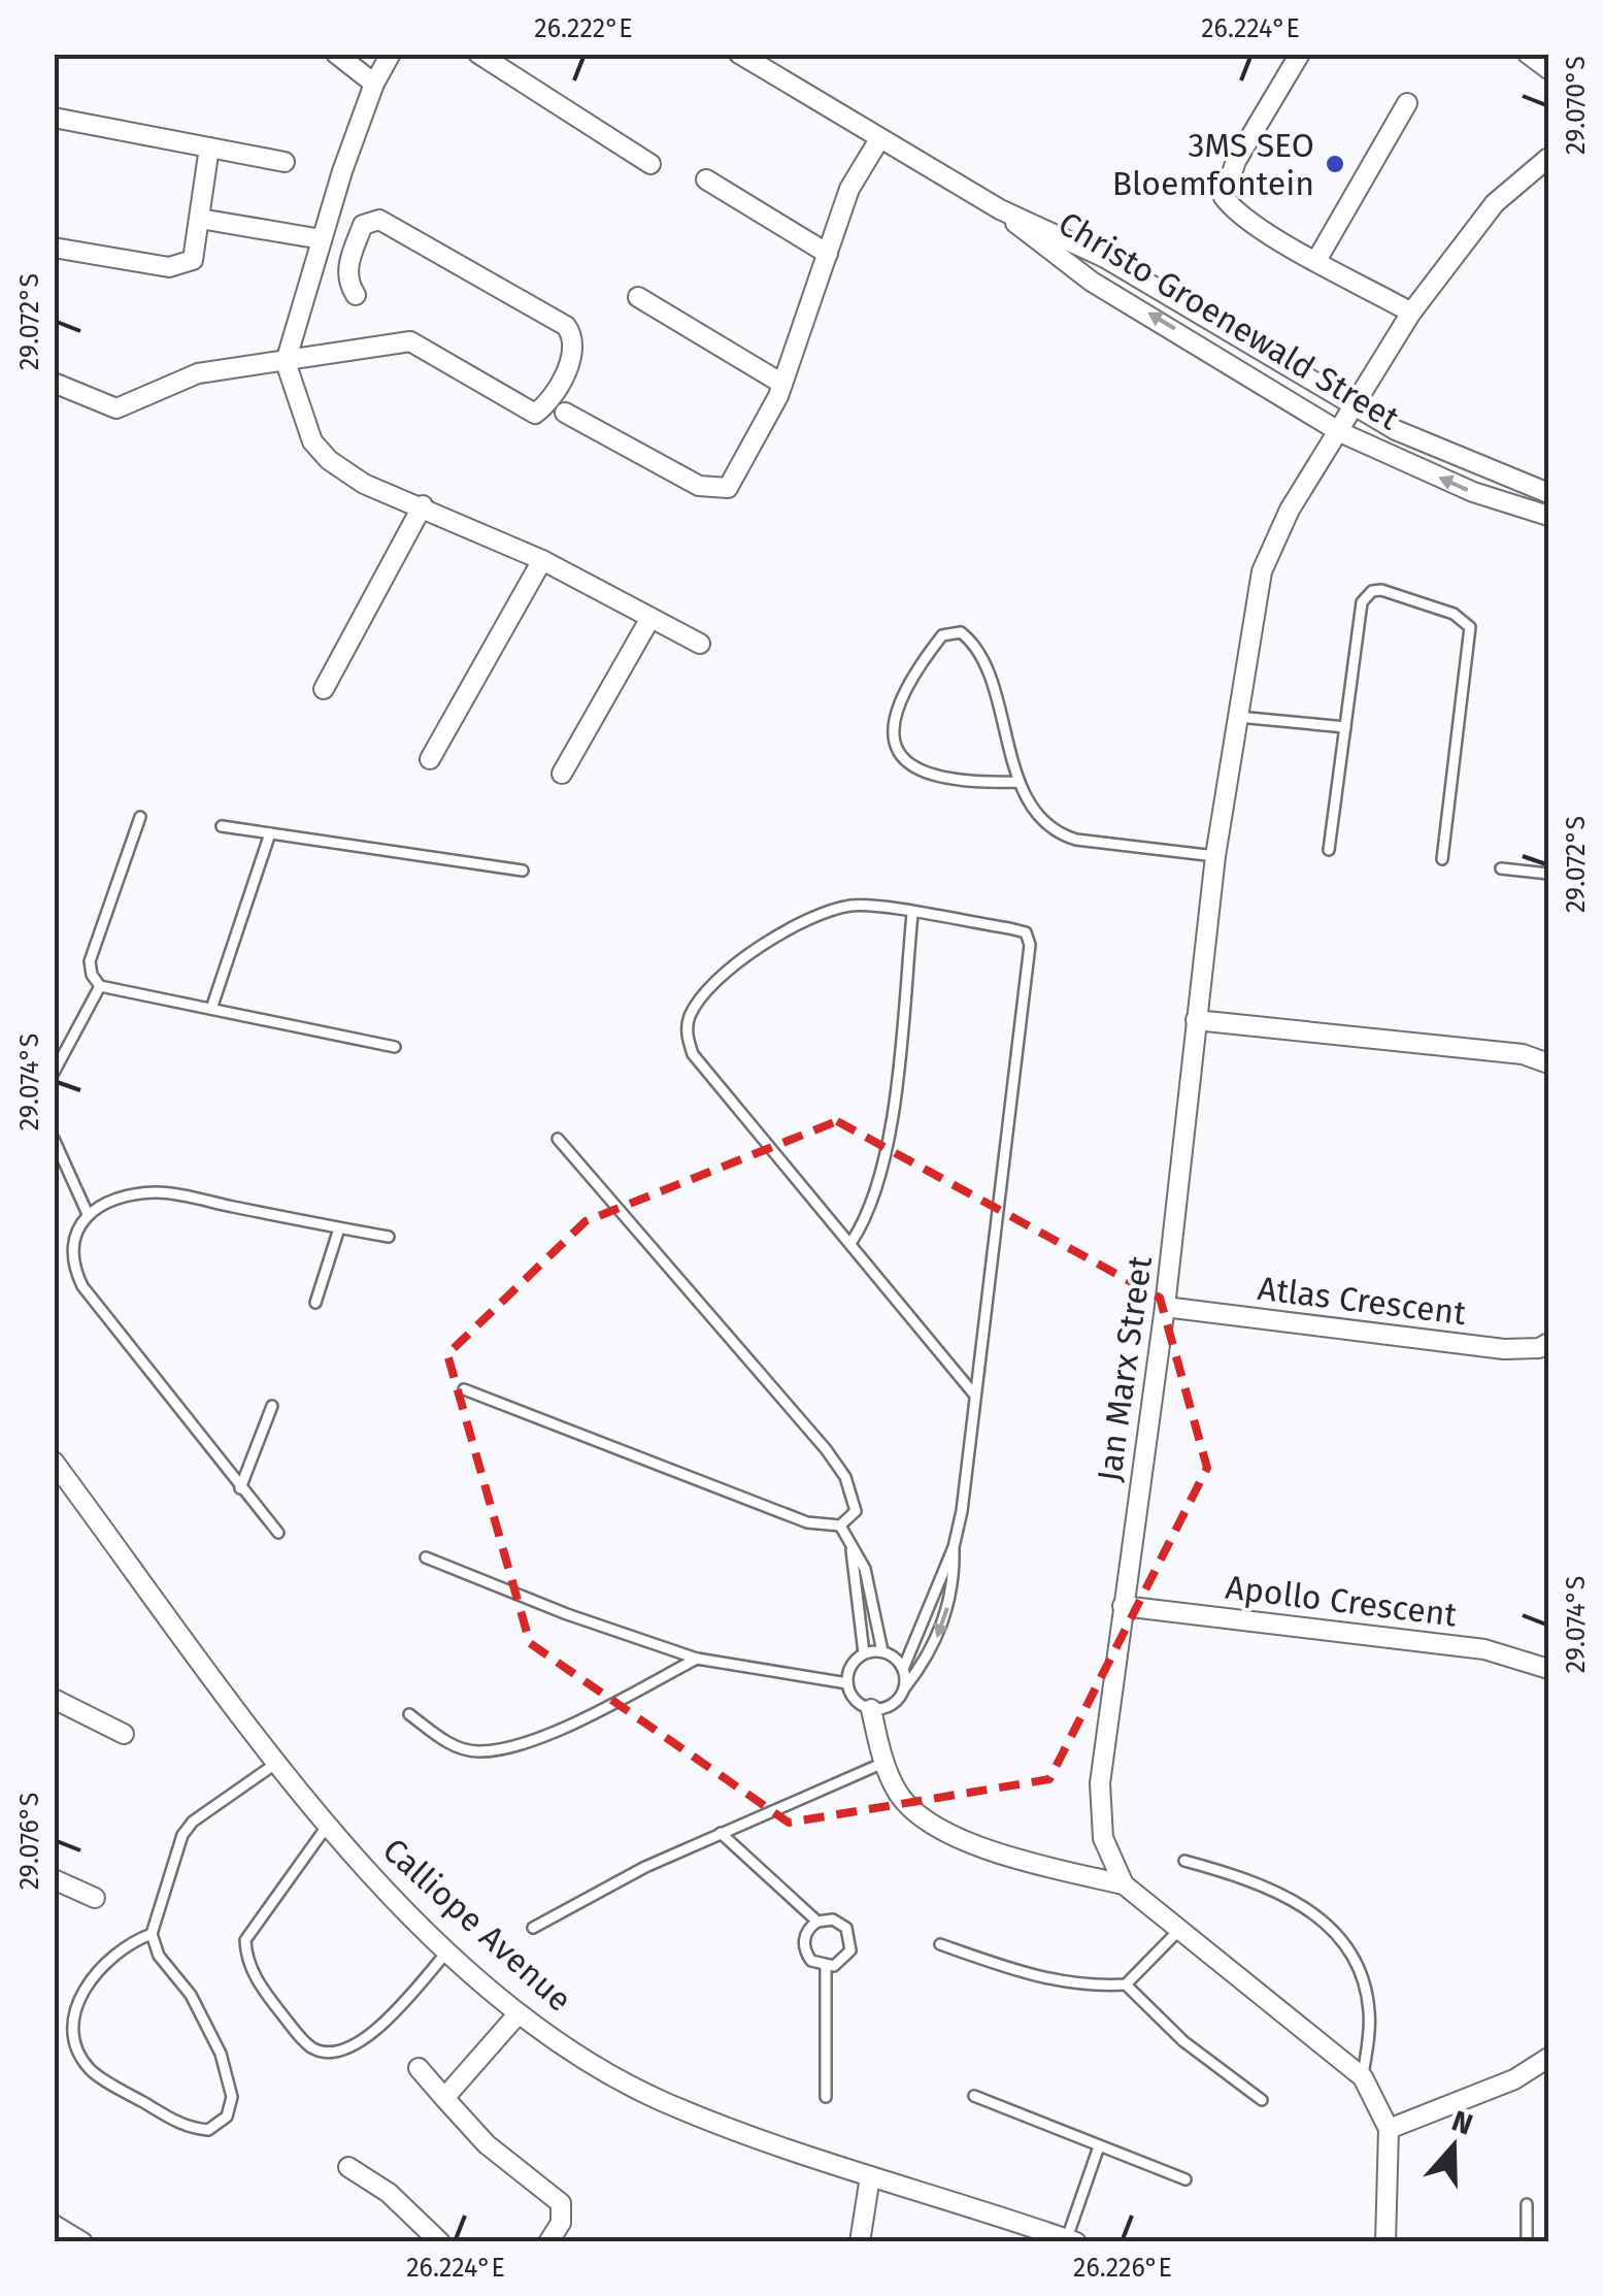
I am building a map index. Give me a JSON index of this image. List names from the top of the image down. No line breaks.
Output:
{"streets":{"street":["Christo Groenewald Street","Atlas Crescent","Jan Marx Street","Apollo Crescent","Calliope Avenue"]},"crossings":[["Christo Groenewald Street","Jan Marx Street"],["Atlas Crescent","Jan Marx Street"],["Jan Marx Street","Apollo Crescent"]],"places":["3MS SEO Bloemfontein"],"north":"top","coordinates":["26.222°E","26.224°E","29.070°S","29.072°S","29.074°S","29.076°S","26.226°E"]}
